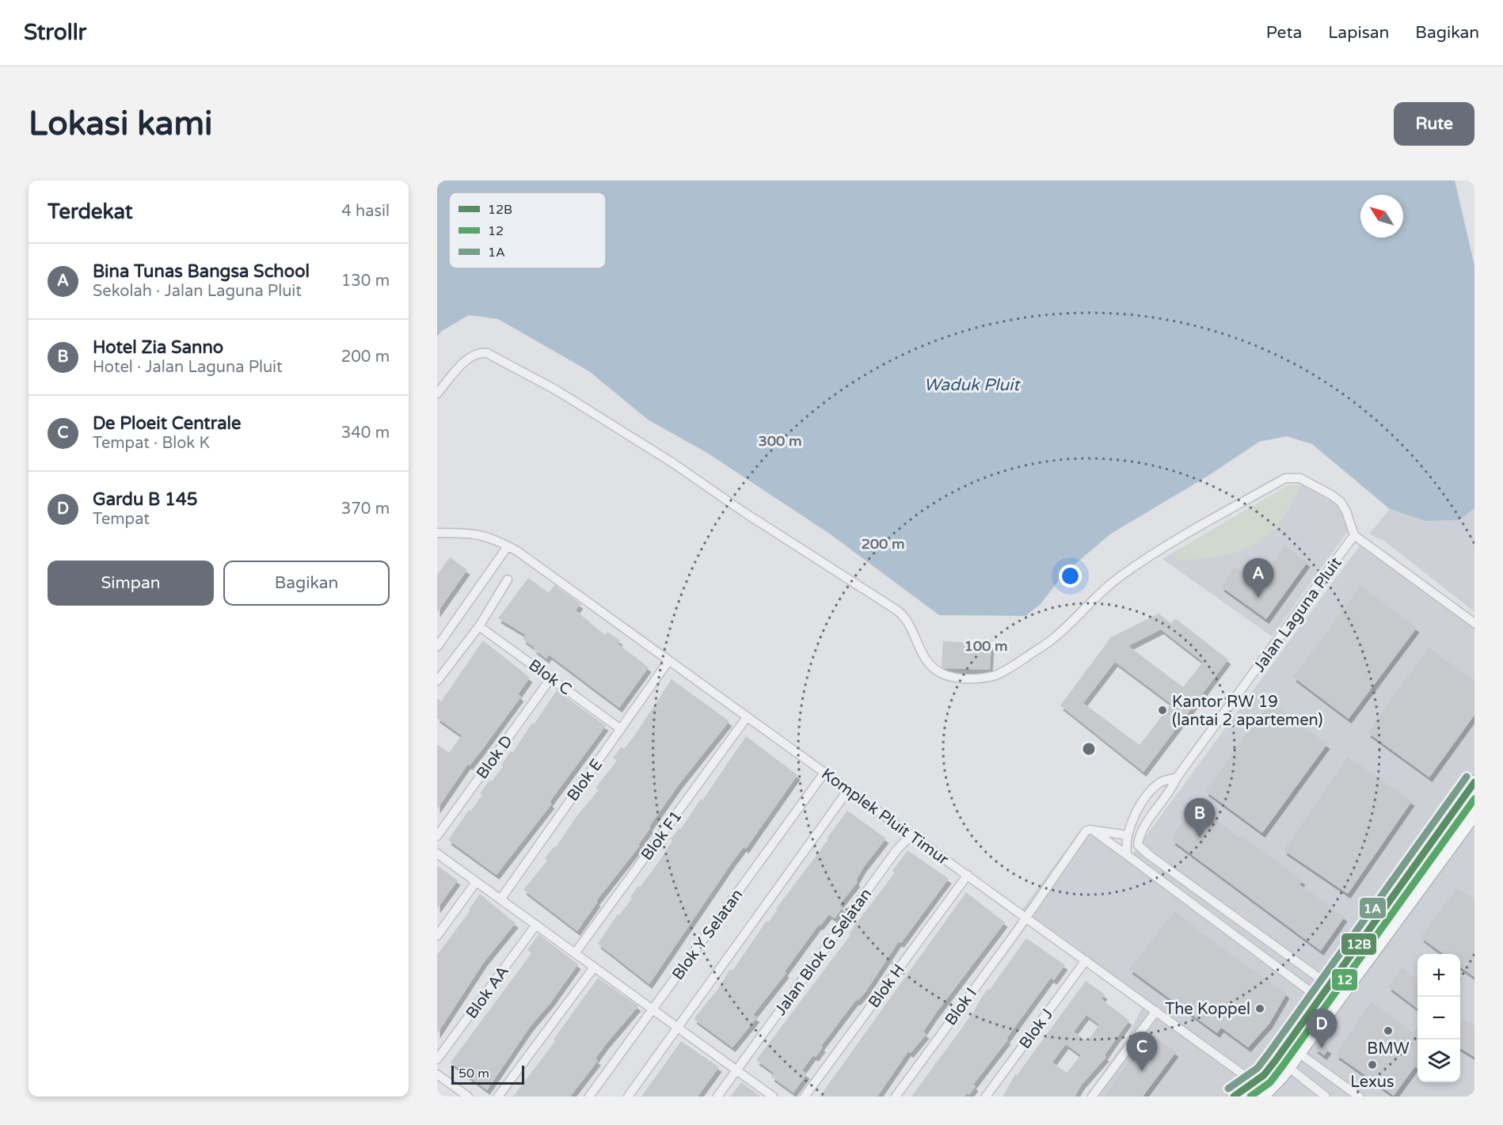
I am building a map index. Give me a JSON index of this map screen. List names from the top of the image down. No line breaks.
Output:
{"streets":{"street":["Jalan Laguna Pluit","Blok C","Blok D","Blok E","Komplek Pluit Timur","Blok F1","Blok Y Selatan","Jalan Blok G Selatan","Blok H","Blok AA","Blok I","Blok J"]},"crossings":[["Blok C","Blok D"],["Blok C","Blok E"],["Blok E","Komplek Pluit Timur"],["Komplek Pluit Timur","Blok F1"],["Komplek Pluit Timur","Blok Y Selatan"],["Komplek Pluit Timur","Jalan Blok G Selatan"],["Komplek Pluit Timur","Blok H"],["Komplek Pluit Timur","Blok I"],["Komplek Pluit Timur","Blok J"]],"water":["Waduk Pluit"],"places":["Kantor RW 19 (lantai 2 apartemen)","The Koppel","BMW","Lexus"],"lines":["transit line 1A","transit line 12B","transit line 12"],"legend":["12B","12","1A"],"scale_bar":"50 m","north":"top left","page":{"header":"Strollr","nav":["Peta","Lapisan","Bagikan"],"buttons":["Rute",["Simpan","Bagikan"]],"title":"Lokasi kami","heading":["Terdekat","4 hasil"],"list":[{"mark":"A","name":"Bina Tunas Bangsa School","note":"Sekolah · Jalan Laguna Pluit","value":"130 m"},{"mark":"B","name":"Hotel Zia Sanno","note":"Hotel · Jalan Laguna Pluit","value":"200 m"},{"mark":"C","name":"De Ploeit Centrale","note":"Tempat · Blok K","value":"340 m"},{"mark":"D","name":"Gardu B 145","note":"Tempat","value":"370 m"}],"pins":["A","B","D","C"],"map_buttons":["+","−"],"scale":"50 m"},"rings":["300 m","200 m","100 m"]}
